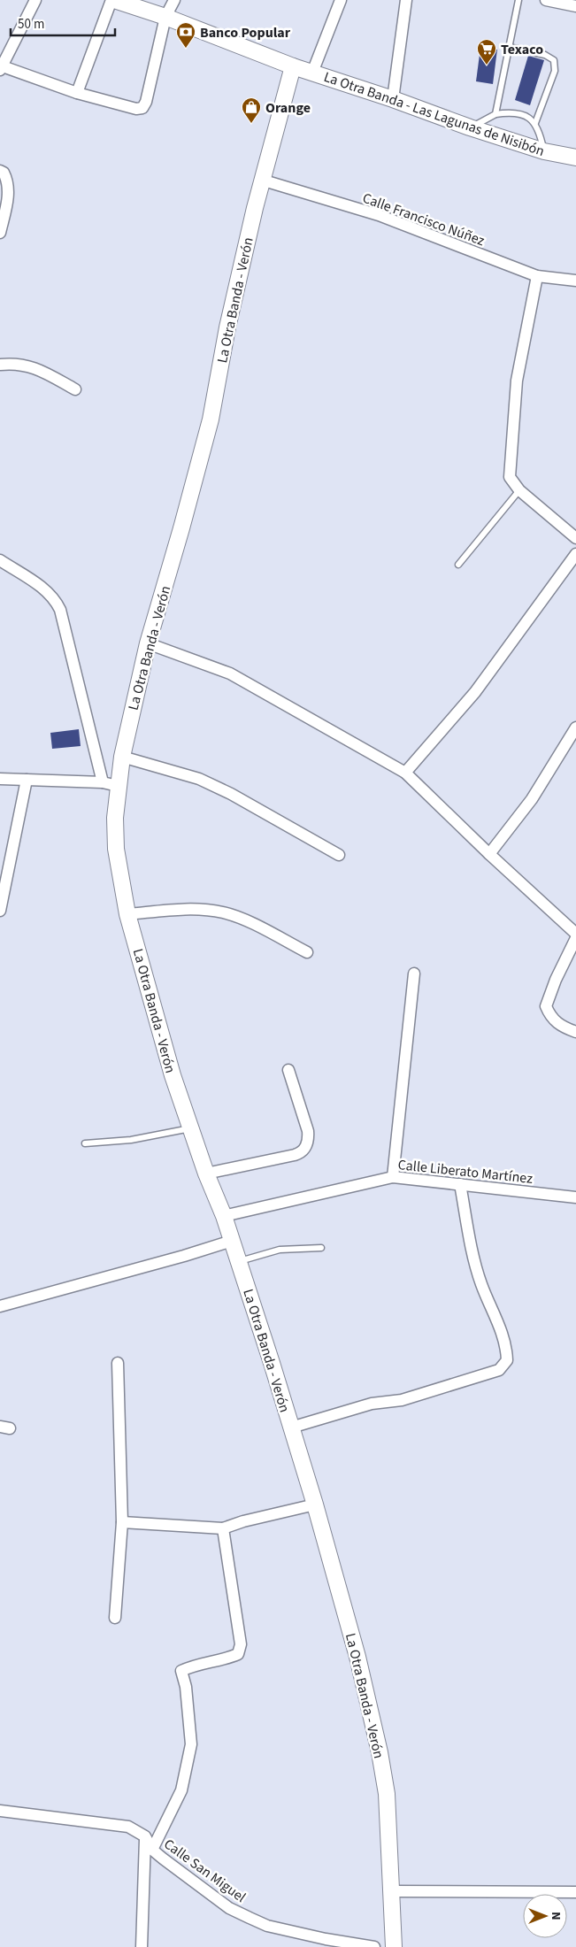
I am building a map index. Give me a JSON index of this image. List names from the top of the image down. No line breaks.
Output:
{"streets":{"main road":["La Otra Banda - Las Lagunas de Nisibón","La Otra Banda - Verón"],"street":["Calle Francisco Núñez","Calle Liberato Martínez","Calle San Miguel"]},"crossings":[["La Otra Banda - Las Lagunas de Nisibón","La Otra Banda - Verón"],["Calle Francisco Núñez","La Otra Banda - Verón"],["La Otra Banda - Verón","Calle Liberato Martínez"]],"places":{"bank":["Banco Popular"],"supermarket":["Texaco"],"shop":["Orange"]},"scale_bar":"50 m","north":"right"}
